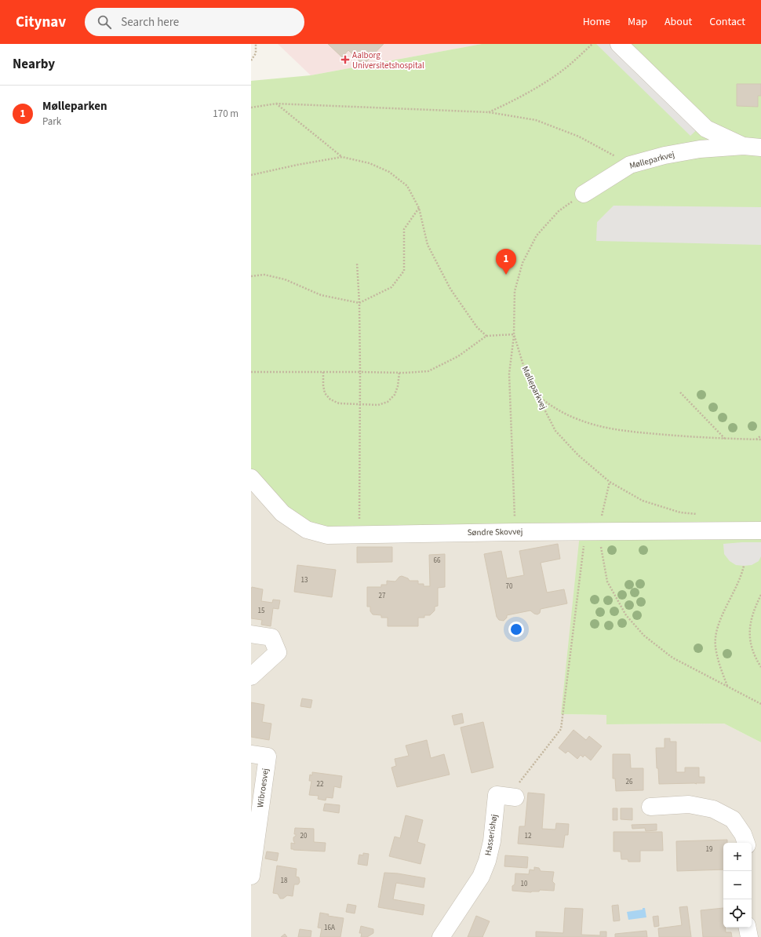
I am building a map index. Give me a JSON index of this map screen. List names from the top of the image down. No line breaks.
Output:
{"streets":{"street":["Mølleparkvej","Søndre Skovvej","Wibroesvej","Hasserishøj"]},"places":{"health":["Aalborg Universitetshospital"]},"house_numbers":["66","13","70","27","15","26","22","20","12","19","18","10","16A"],"page":{"header":"Citynav","search":"Search here","nav":["Home","Map","About","Contact"],"heading":"Nearby","list":[{"mark":"1","name":"Mølleparken","note":"Park","value":"170 m"}],"pins":"1","map_buttons":["+","−"]}}
